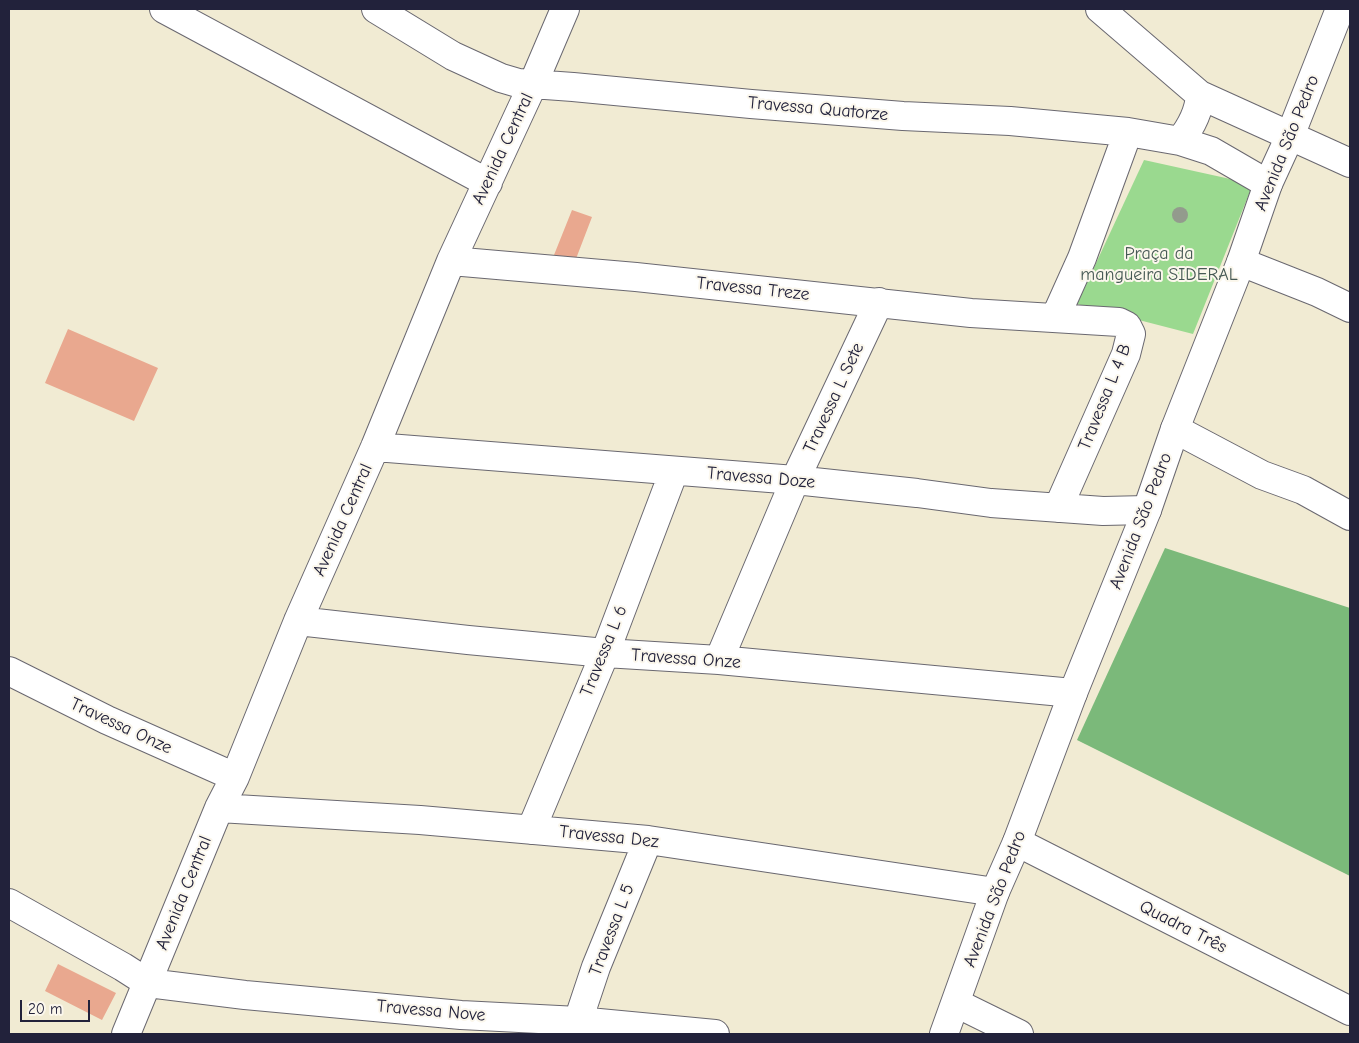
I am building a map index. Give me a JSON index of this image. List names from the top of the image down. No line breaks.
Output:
{"streets":{"street":["Travessa Quatorze","Avenida São Pedro","Avenida Central","Travessa Treze","Travessa L 4 B","Travessa L Sete","Travessa Doze","Travessa L 6","Travessa Onze","Travessa Dez","Quadra Três","Travessa L 5","Travessa Nove"]},"crossings":[["Travessa Quatorze","Avenida São Pedro"],["Travessa Quatorze","Avenida Central"],["Avenida São Pedro","Travessa Doze"],["Avenida São Pedro","Travessa Onze"],["Avenida São Pedro","Travessa Dez"],["Avenida São Pedro","Quadra Três"],["Avenida Central","Travessa Treze"],["Avenida Central","Travessa Doze"],["Avenida Central","Travessa Onze"],["Avenida Central","Travessa Dez"],["Avenida Central","Travessa Nove"],["Travessa Treze","Travessa L 4 B"],["Travessa Treze","Travessa L Sete"],["Travessa L 4 B","Travessa Doze"],["Travessa L Sete","Travessa Doze"],["Travessa L Sete","Travessa Onze"],["Travessa Doze","Travessa L 6"],["Travessa L 6","Travessa Onze"],["Travessa L 6","Travessa Dez"],["Travessa Dez","Travessa L 5"],["Travessa L 5","Travessa Nove"]],"parks":["Praça da mangueira SIDERAL"],"scale_bar":"20 m"}
